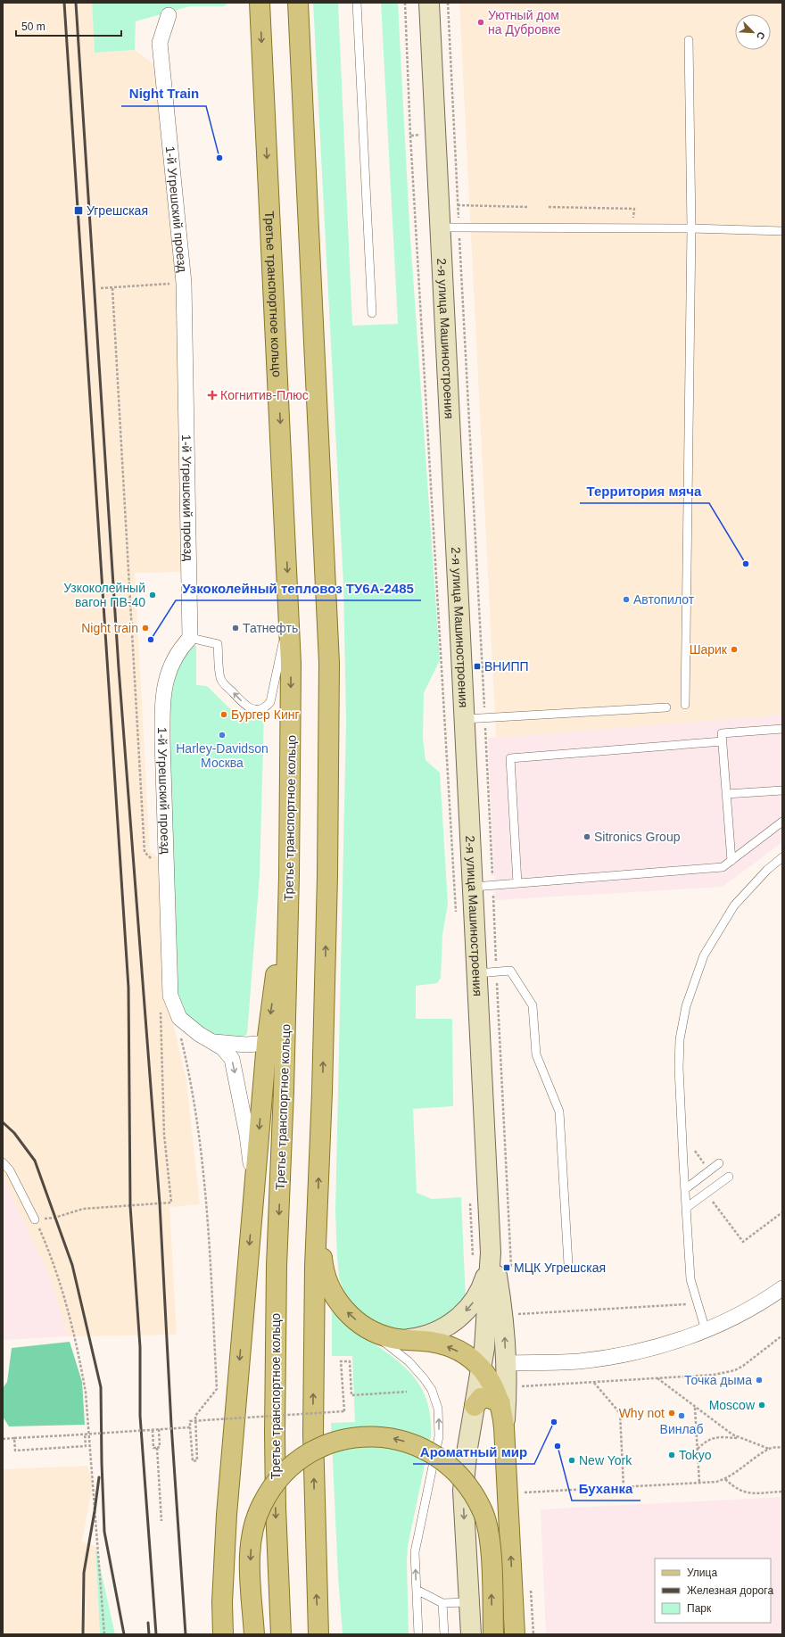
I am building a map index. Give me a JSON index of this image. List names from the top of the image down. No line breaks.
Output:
{"streets":{"main road":["Третье транспортное кольцо","2-я улица Машиностроения"],"street":["1-й Угрешский проезд"]},"places":{"other":["Уютный дом на Дубровке","Night Train","Территория мяча","Узкоколейный вагон ПВ-40","Автопилот","Night train","Татнефть","Узкоколейный тепловоз ТУ6А-2485","Шарик","Бургер Кинг","Harley-Davidson Москва","Sitronics Group","Точка дыма","Moscow","Why not","Винлаб","Ароматный мир","Буханка","Tokyo","New York"],"transit":["Угрешская","ВНИПП","МЦК Угрешская"],"health":["Когнитив-Плюс"]},"legend":["Улица","Железная дорога","Парк"],"scale_bar":"50 m","north":"bottom right"}
